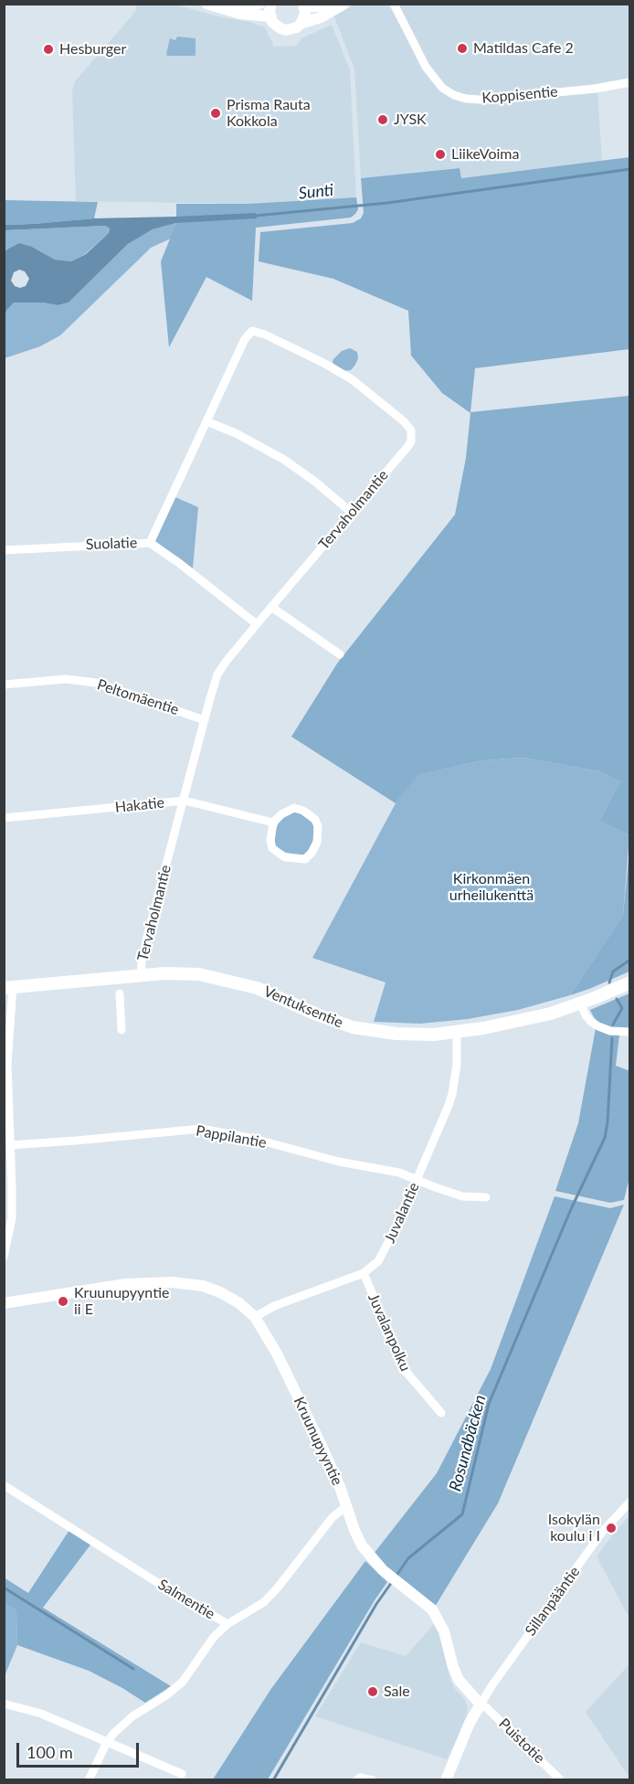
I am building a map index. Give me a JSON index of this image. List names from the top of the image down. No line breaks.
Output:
{"streets":{"main road":["Ventuksentie"],"street":["Koppisentie","Tervaholmantie","Suolatie","Peltomäentie","Hakatie","Pappilantie","Juvalantie","Juvalanpolku","Kruunupyyntie","Salmentie","Sillanpääntie","Puistotie"]},"crossings":[["Tervaholmantie","Suolatie"],["Tervaholmantie","Peltomäentie"],["Tervaholmantie","Hakatie"],["Tervaholmantie","Ventuksentie"],["Ventuksentie","Juvalantie"],["Pappilantie","Juvalantie"],["Juvalantie","Juvalanpolku"],["Juvalantie","Kruunupyyntie"],["Kruunupyyntie","Salmentie"],["Kruunupyyntie","Sillanpääntie"],["Kruunupyyntie","Puistotie"],["Sillanpääntie","Puistotie"]],"water":["Sunti","Rosundbäcken"],"parks":["Kirkonmäen urheilukenttä"],"places":["Matildas Cafe 2","Hesburger","Prisma Rauta Kokkola","JYSK","LiikeVoima","Kruunupyyntie ii E","Isokylän koulu i I","Sale"],"scale_bar":"100 m"}
